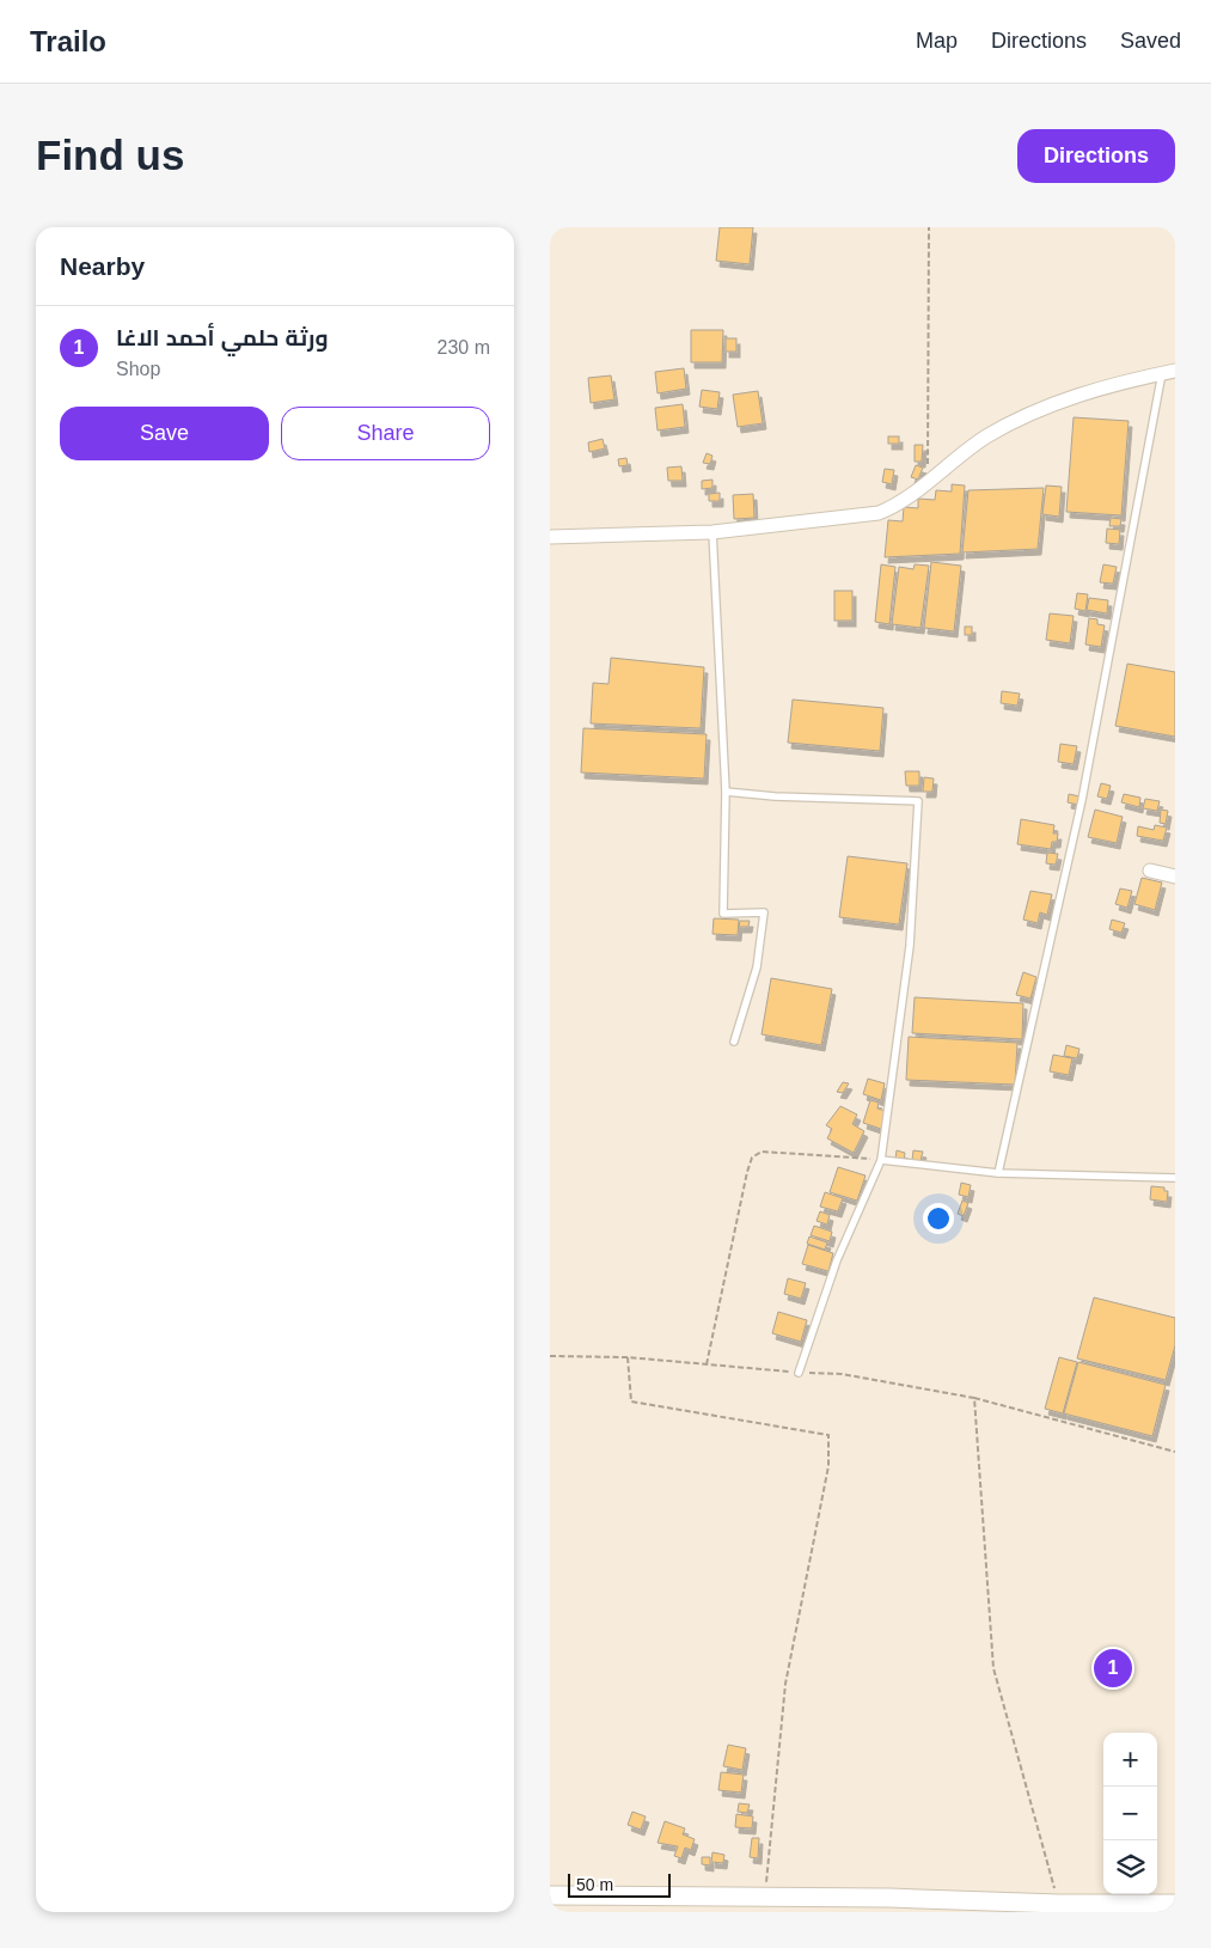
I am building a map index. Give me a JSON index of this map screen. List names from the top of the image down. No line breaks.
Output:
{"scale_bar":"50 m","page":{"header":"Trailo","nav":["Map","Directions","Saved"],"buttons":["Directions",["Save","Share"]],"title":"Find us","heading":"Nearby","list":[{"mark":"1","name":"ورثة حلمي أحمد الاغا","note":"Shop","value":"230 m"}],"pins":"1","map_buttons":["+","−"],"scale":"50 m"}}
